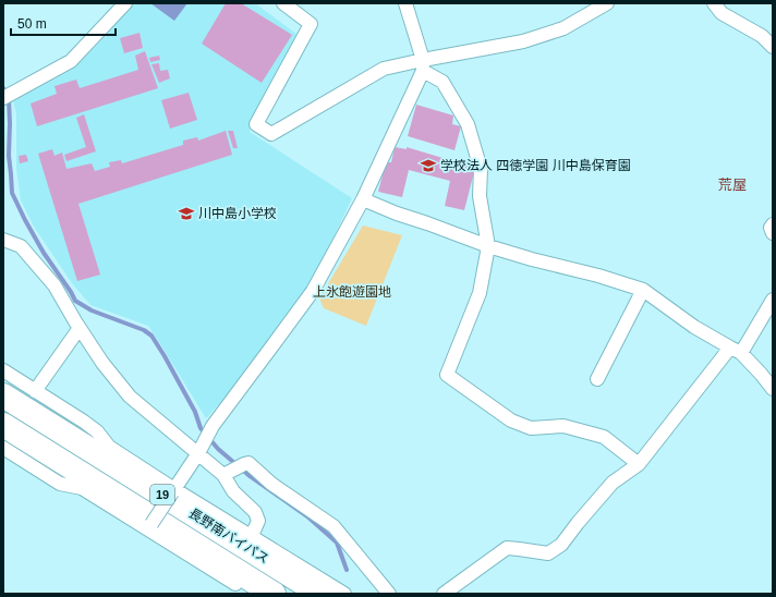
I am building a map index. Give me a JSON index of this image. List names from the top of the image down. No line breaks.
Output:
{"streets":{"highway":["19","長野南バイパス"]},"districts":["荒屋"],"parks":["上氷飽遊園地"],"places":{"school or university":["学校法人 四徳学園 川中島保育園","川中島小学校"]},"scale_bar":"50 m"}
